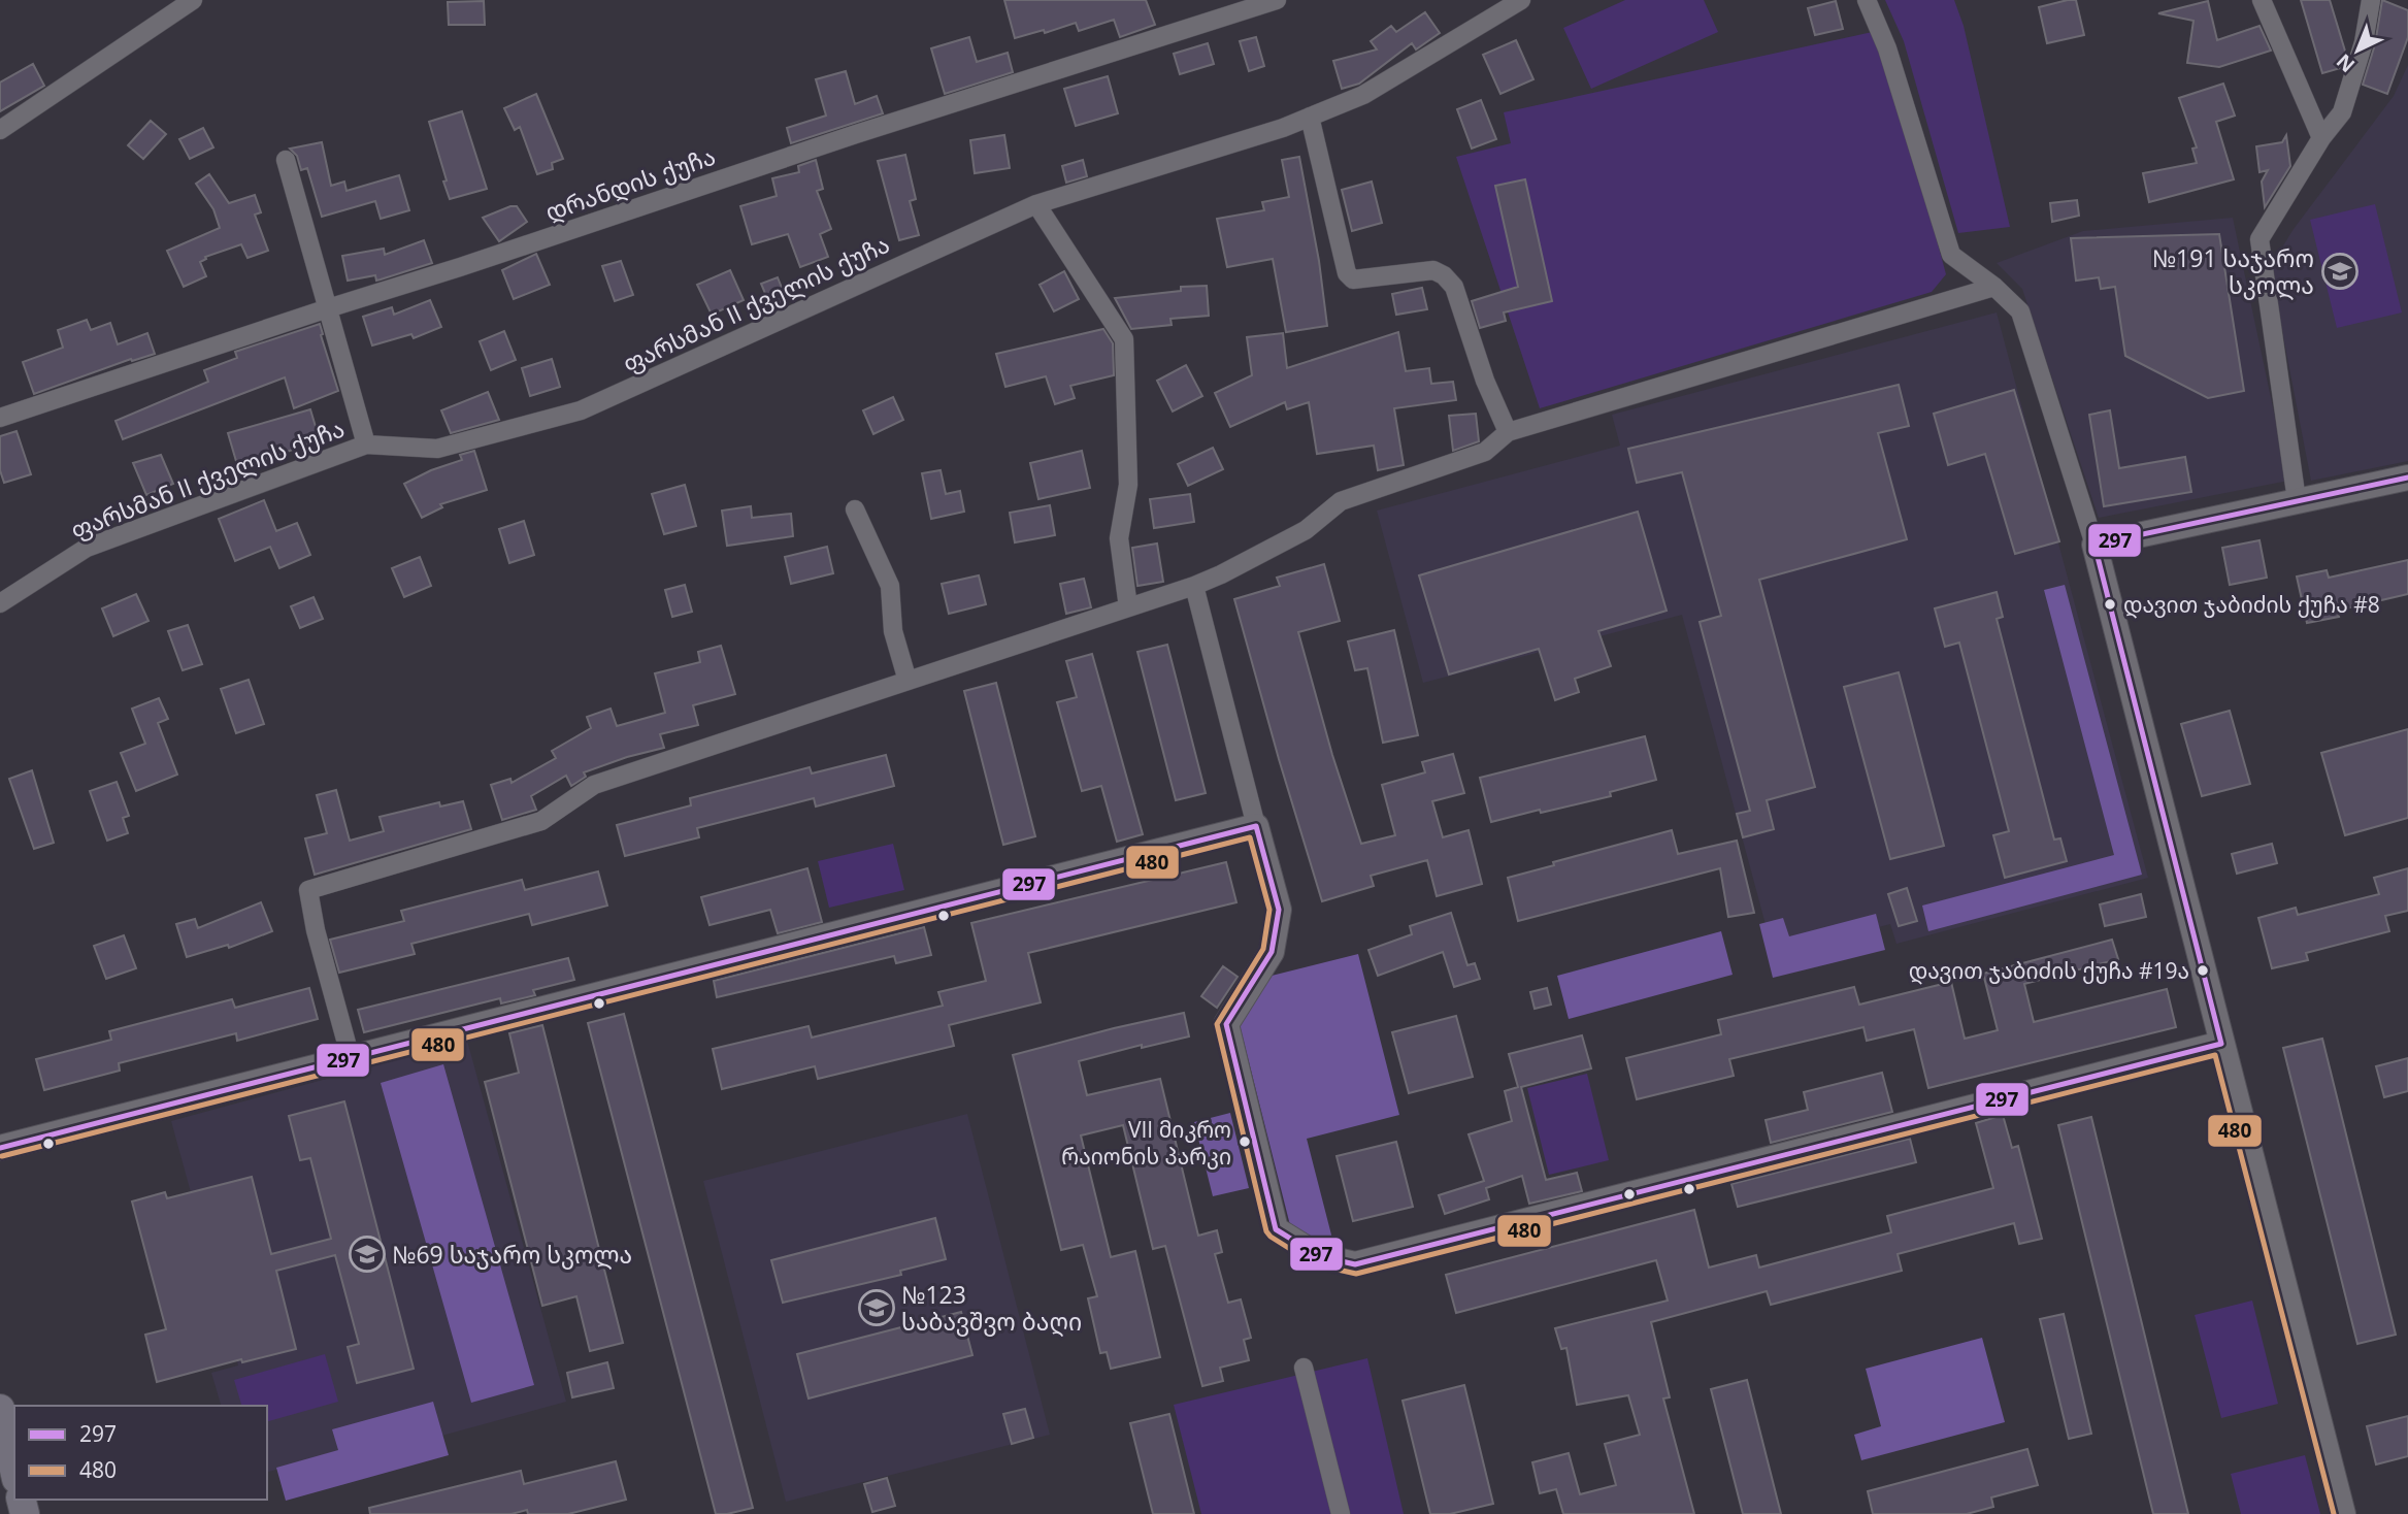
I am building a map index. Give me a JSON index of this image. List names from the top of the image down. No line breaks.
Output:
{"streets":{"street":["დრანდის ქუჩა","ფარსმან II ქველის ქუჩა"]},"places":{"school or university":["№191 საჯარო სკოლა","№69 საჯარო სკოლა","№123 საბავშვო ბაღი"],"other":["დავით ჯაბიძის ქუჩა #8","დავით ჯაბიძის ქუჩა #19ა","VII მიკრო რაიონის პარკი"]},"lines":["transit line 297","transit line 480"],"legend":["297","480"],"north":"bottom left"}
